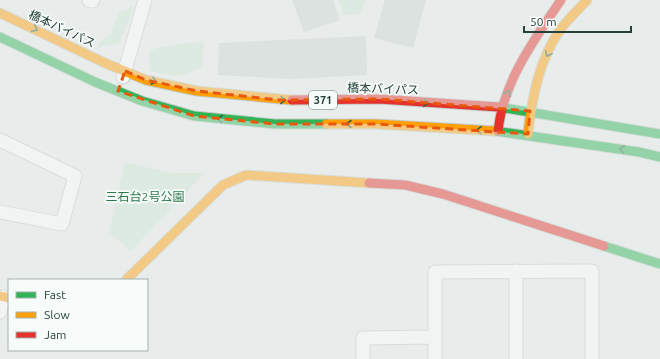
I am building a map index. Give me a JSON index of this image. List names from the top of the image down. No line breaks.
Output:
{"streets":{"main road":["橋本バイパス","371"]},"parks":["三石台2号公園"],"legend":["Fast","Slow","Jam"],"scale_bar":"50 m"}
